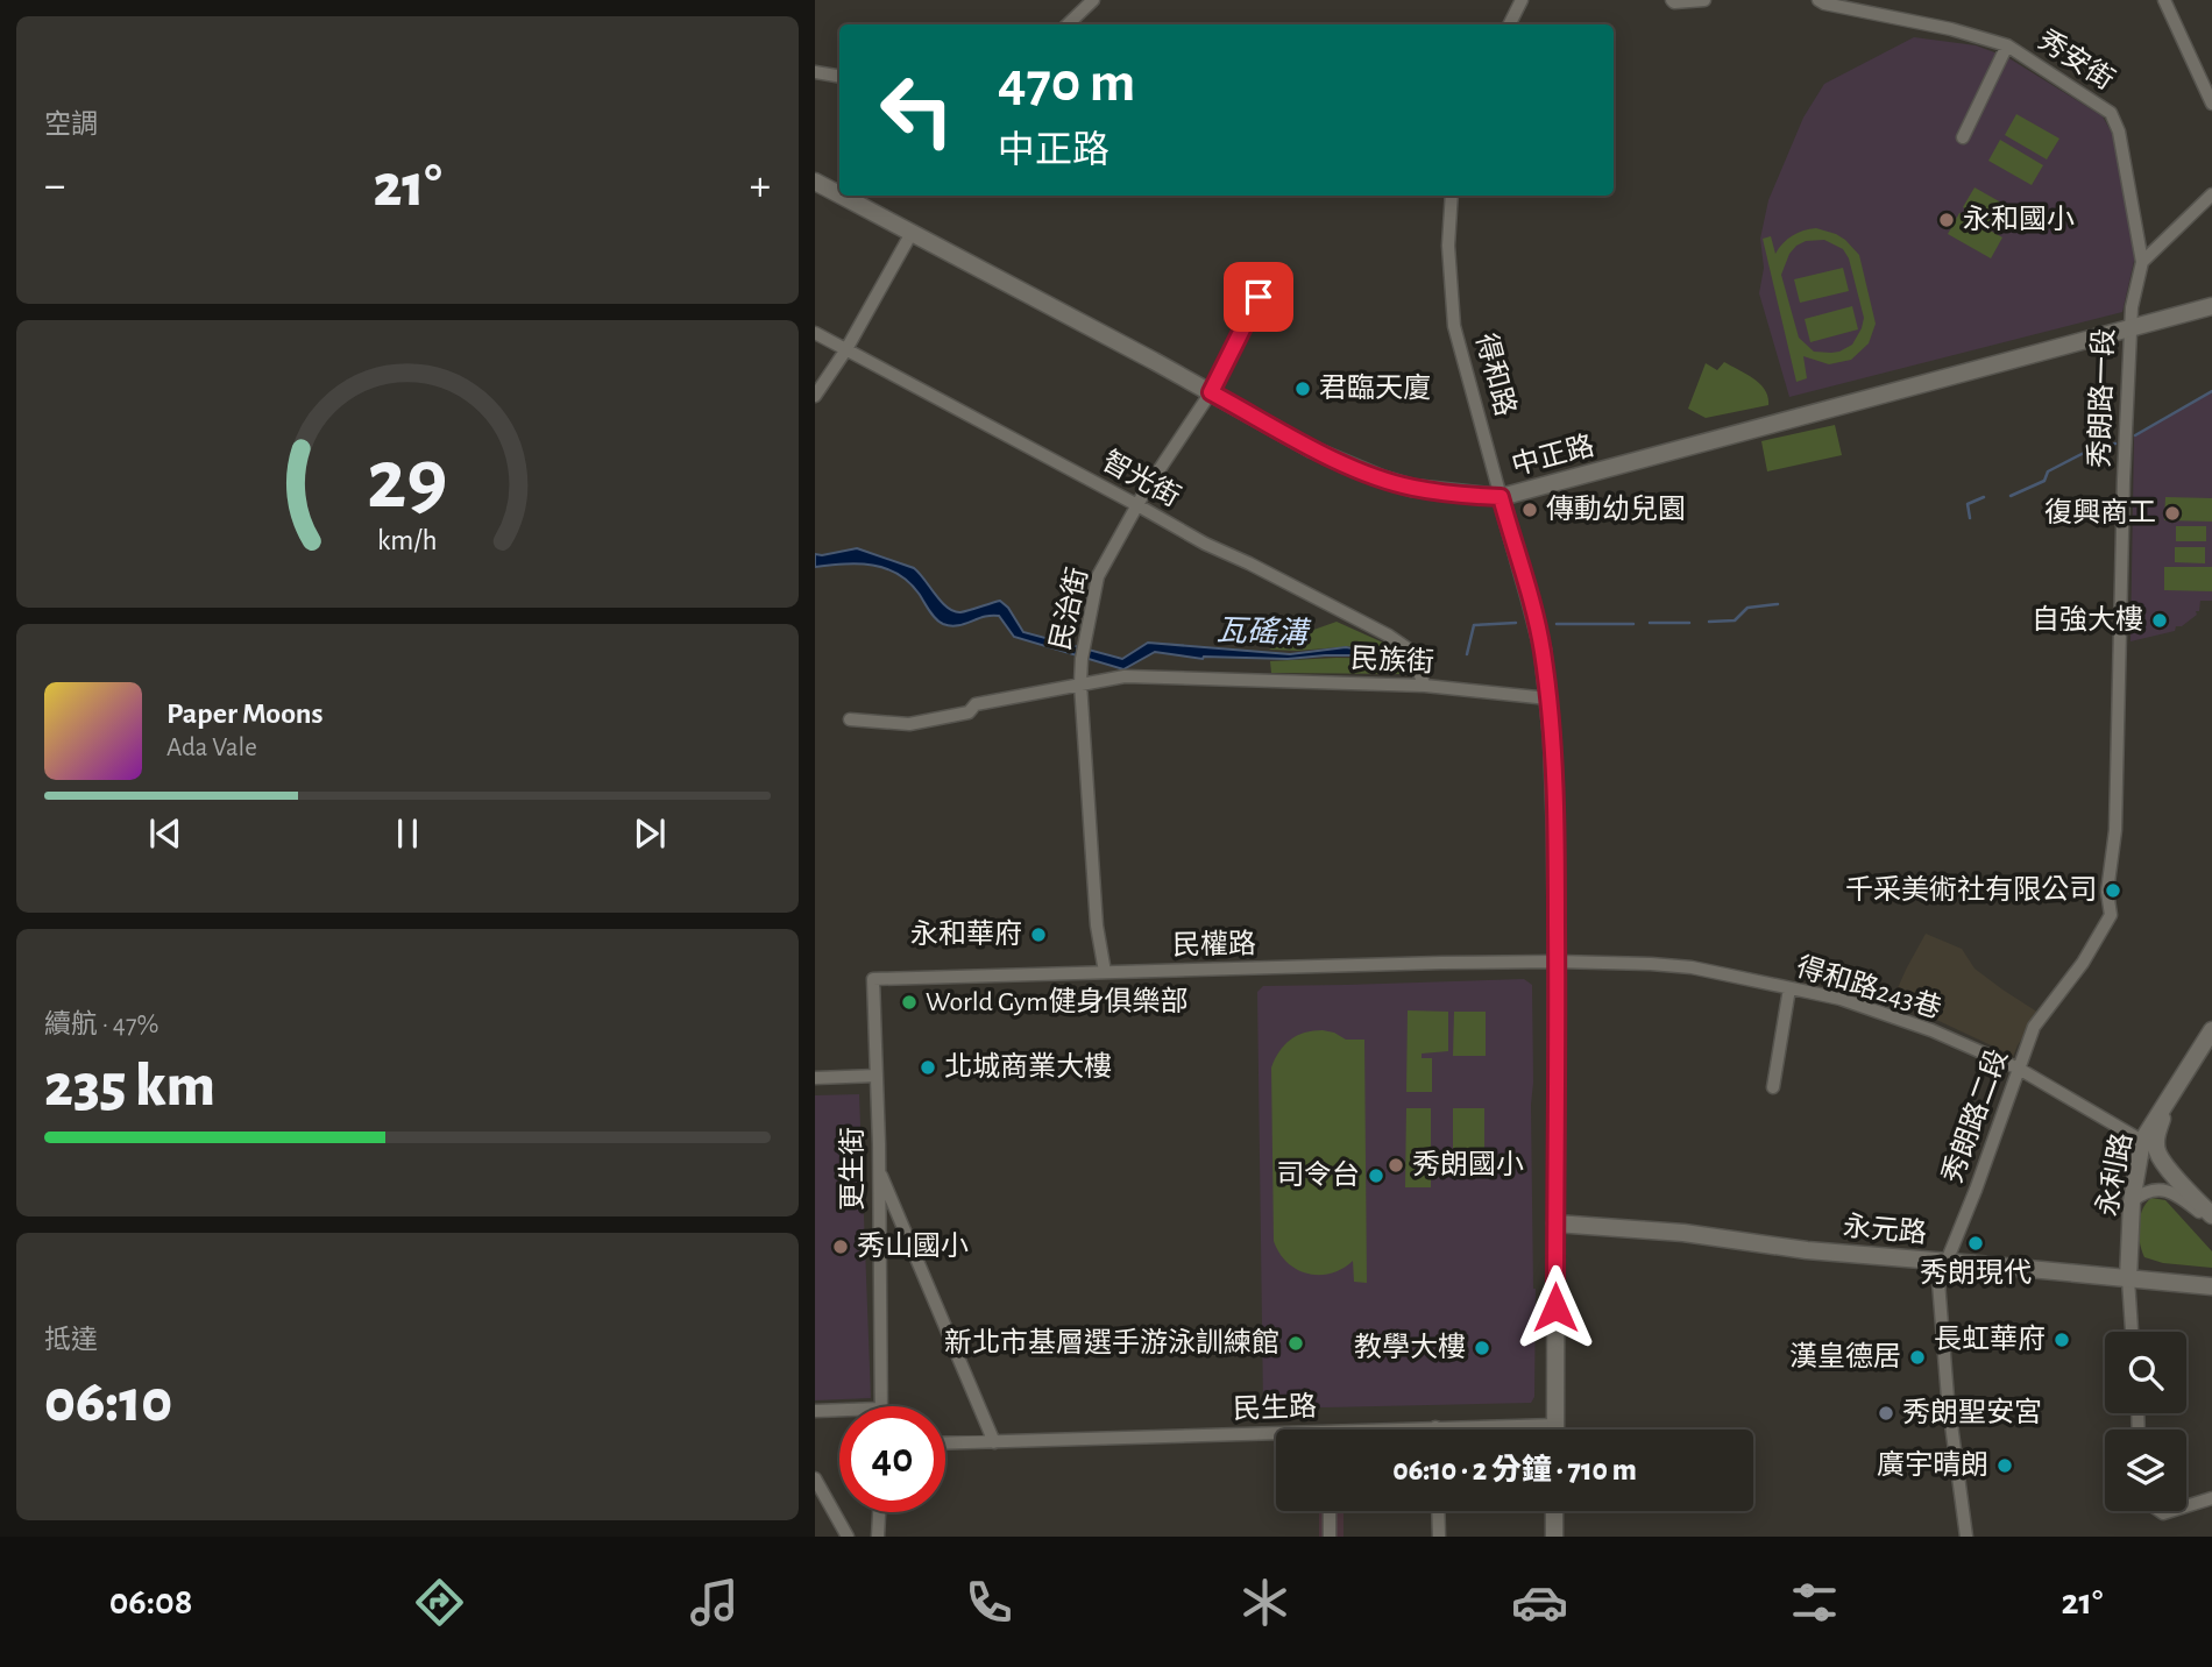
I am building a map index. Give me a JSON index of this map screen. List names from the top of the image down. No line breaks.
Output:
{"streets":{"street":["秀安街","得和路","秀朗路一段","中正路","智光街","民治街","民族街","民權路","得和路243巷","秀朗路二段","更生街","永利路","永元路","民生路"]},"crossings":[["秀安街","秀朗路一段"],["得和路","中正路"],["得和路","民族街"],["得和路","民權路"],["得和路","得和路243巷"],["得和路","永元路"],["得和路","民生路"],["秀朗路一段","中正路"],["秀朗路一段","秀朗路二段"],["中正路","民治街"],["智光街","民治街"],["智光街","民族街"],["民治街","民族街"],["民治街","民權路"],["民權路","得和路243巷"],["民權路","更生街"],["得和路243巷","秀朗路二段"],["得和路243巷","永利路"],["秀朗路二段","永元路"],["永利路","永元路"]],"water":["瓦磘溝"],"places":["永和國小","君臨天廈","傳動幼兒園","復興商工","自強大樓","千采美術社有限公司","永和華府","World Gym健身俱樂部","北城商業大樓","秀朗國小","司令台","秀朗現代","秀山國小","長虹華府","新北市基層選手游泳訓練館","教學大樓","漢皇德居","秀朗聖安宮","廣宇晴朗"],"page":{"tile":["空調",["續航 · 47%","235 km"],["抵達","06:10"]],"turn":["470 m","中正路"],"heat":["−","21°","+"],"song":["Paper Moons","Ada Vale"],"limit":"40","trip":"06:10 · 2 分鐘 · 710 m","tabs":["06:08","21°"],"gauge":["29","km/h"]}}
